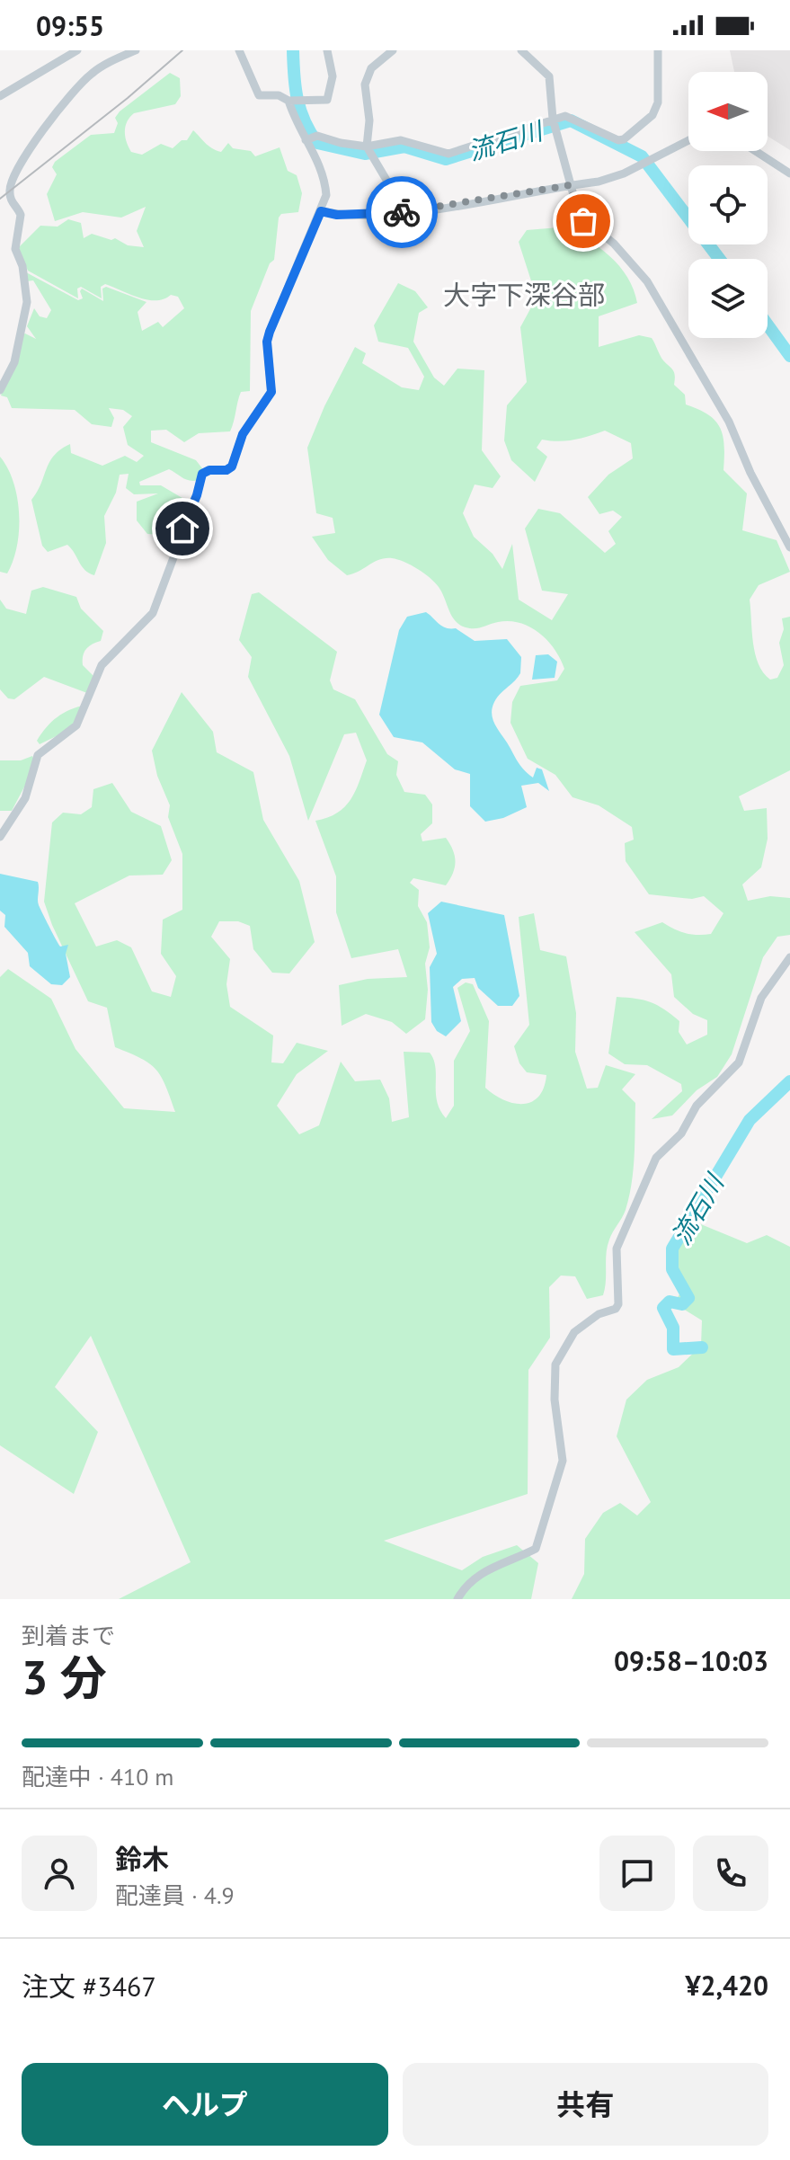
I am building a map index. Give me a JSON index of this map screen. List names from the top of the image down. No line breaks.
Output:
{"districts":["大字下深谷部"],"water":["流石川"],"north":"left","page":{"status":"09:55","heading":["3 分","到着まで","09:58–10:03"],"panel":["鈴木","配達員 · 4.9","注文 #3467","¥2,420"],"bar":"配達中 · 410 m","buttons":["ヘルプ","共有"]}}
